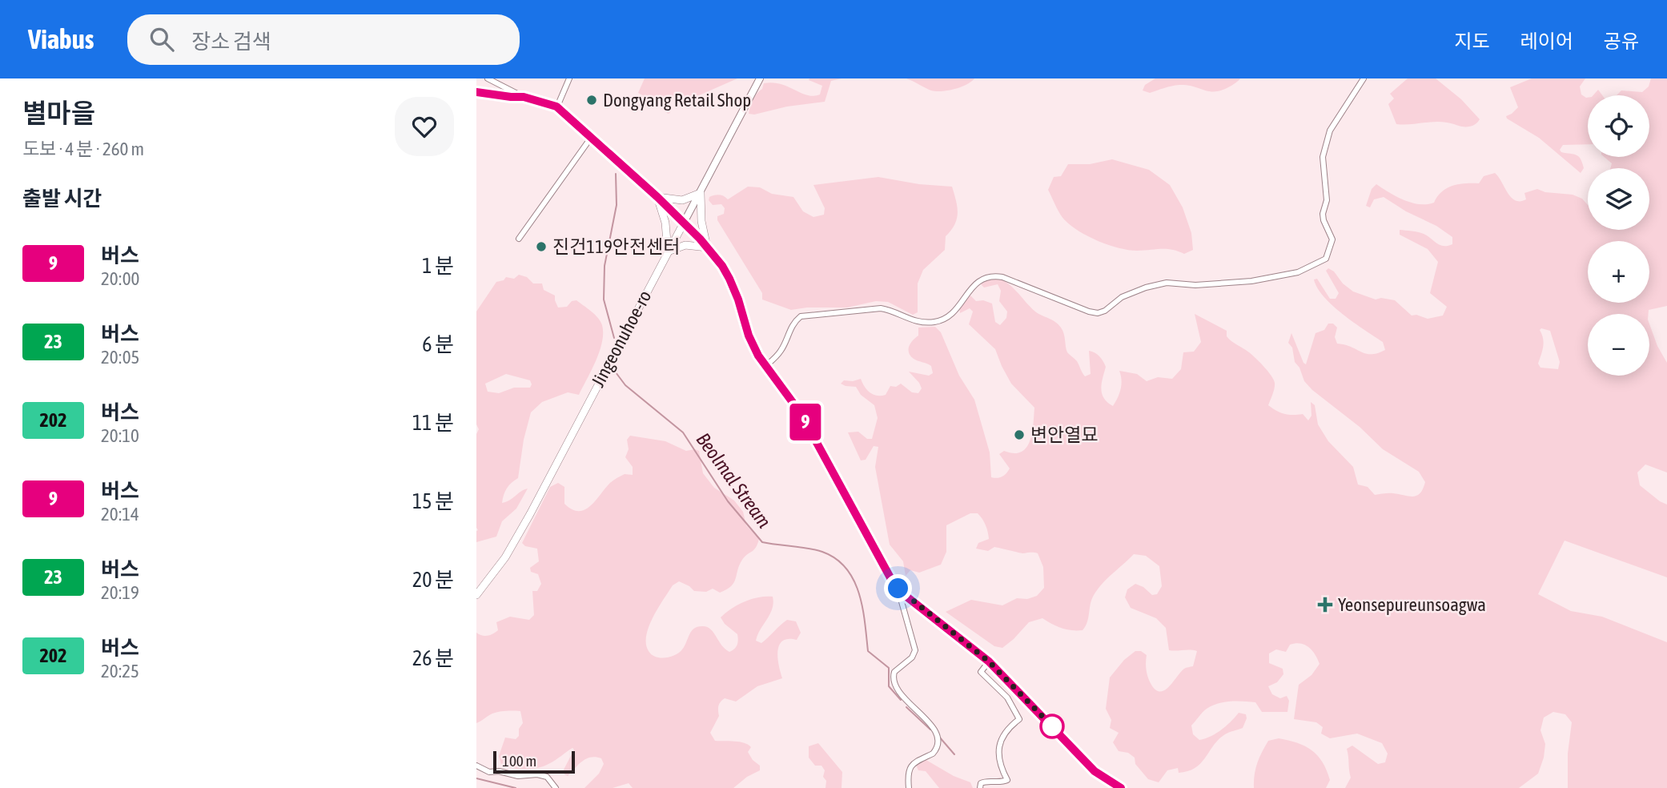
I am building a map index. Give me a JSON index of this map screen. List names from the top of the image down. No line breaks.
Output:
{"streets":{"main road":["Jingeonuhoe-ro"]},"water":["Beolmal Stream"],"places":{"other":["Dongyang Retail Shop","진건119안전센터","변안열묘"],"health":["Yeonsepureunsoagwa"]},"lines":["bus line 9"],"scale_bar":"100 m","page":{"header":"Viabus","search":"장소 검색","nav":["지도","레이어","공유"],"heading":[["별마을","도보 · 4 분 · 260 m"],"출발 시간"],"on_map":"9","map_buttons":["+","−"],"list":[{"mark":"9","name":"버스","note":"20:00","value":"1 분"},{"mark":"23","name":"버스","note":"20:05","value":"6 분"},{"mark":"202","name":"버스","note":"20:10","value":"11 분"},{"mark":"9","name":"버스","note":"20:14","value":"15 분"},{"mark":"23","name":"버스","note":"20:19","value":"20 분"},{"mark":"202","name":"버스","note":"20:25","value":"26 분"}],"scale":"100 m"}}
